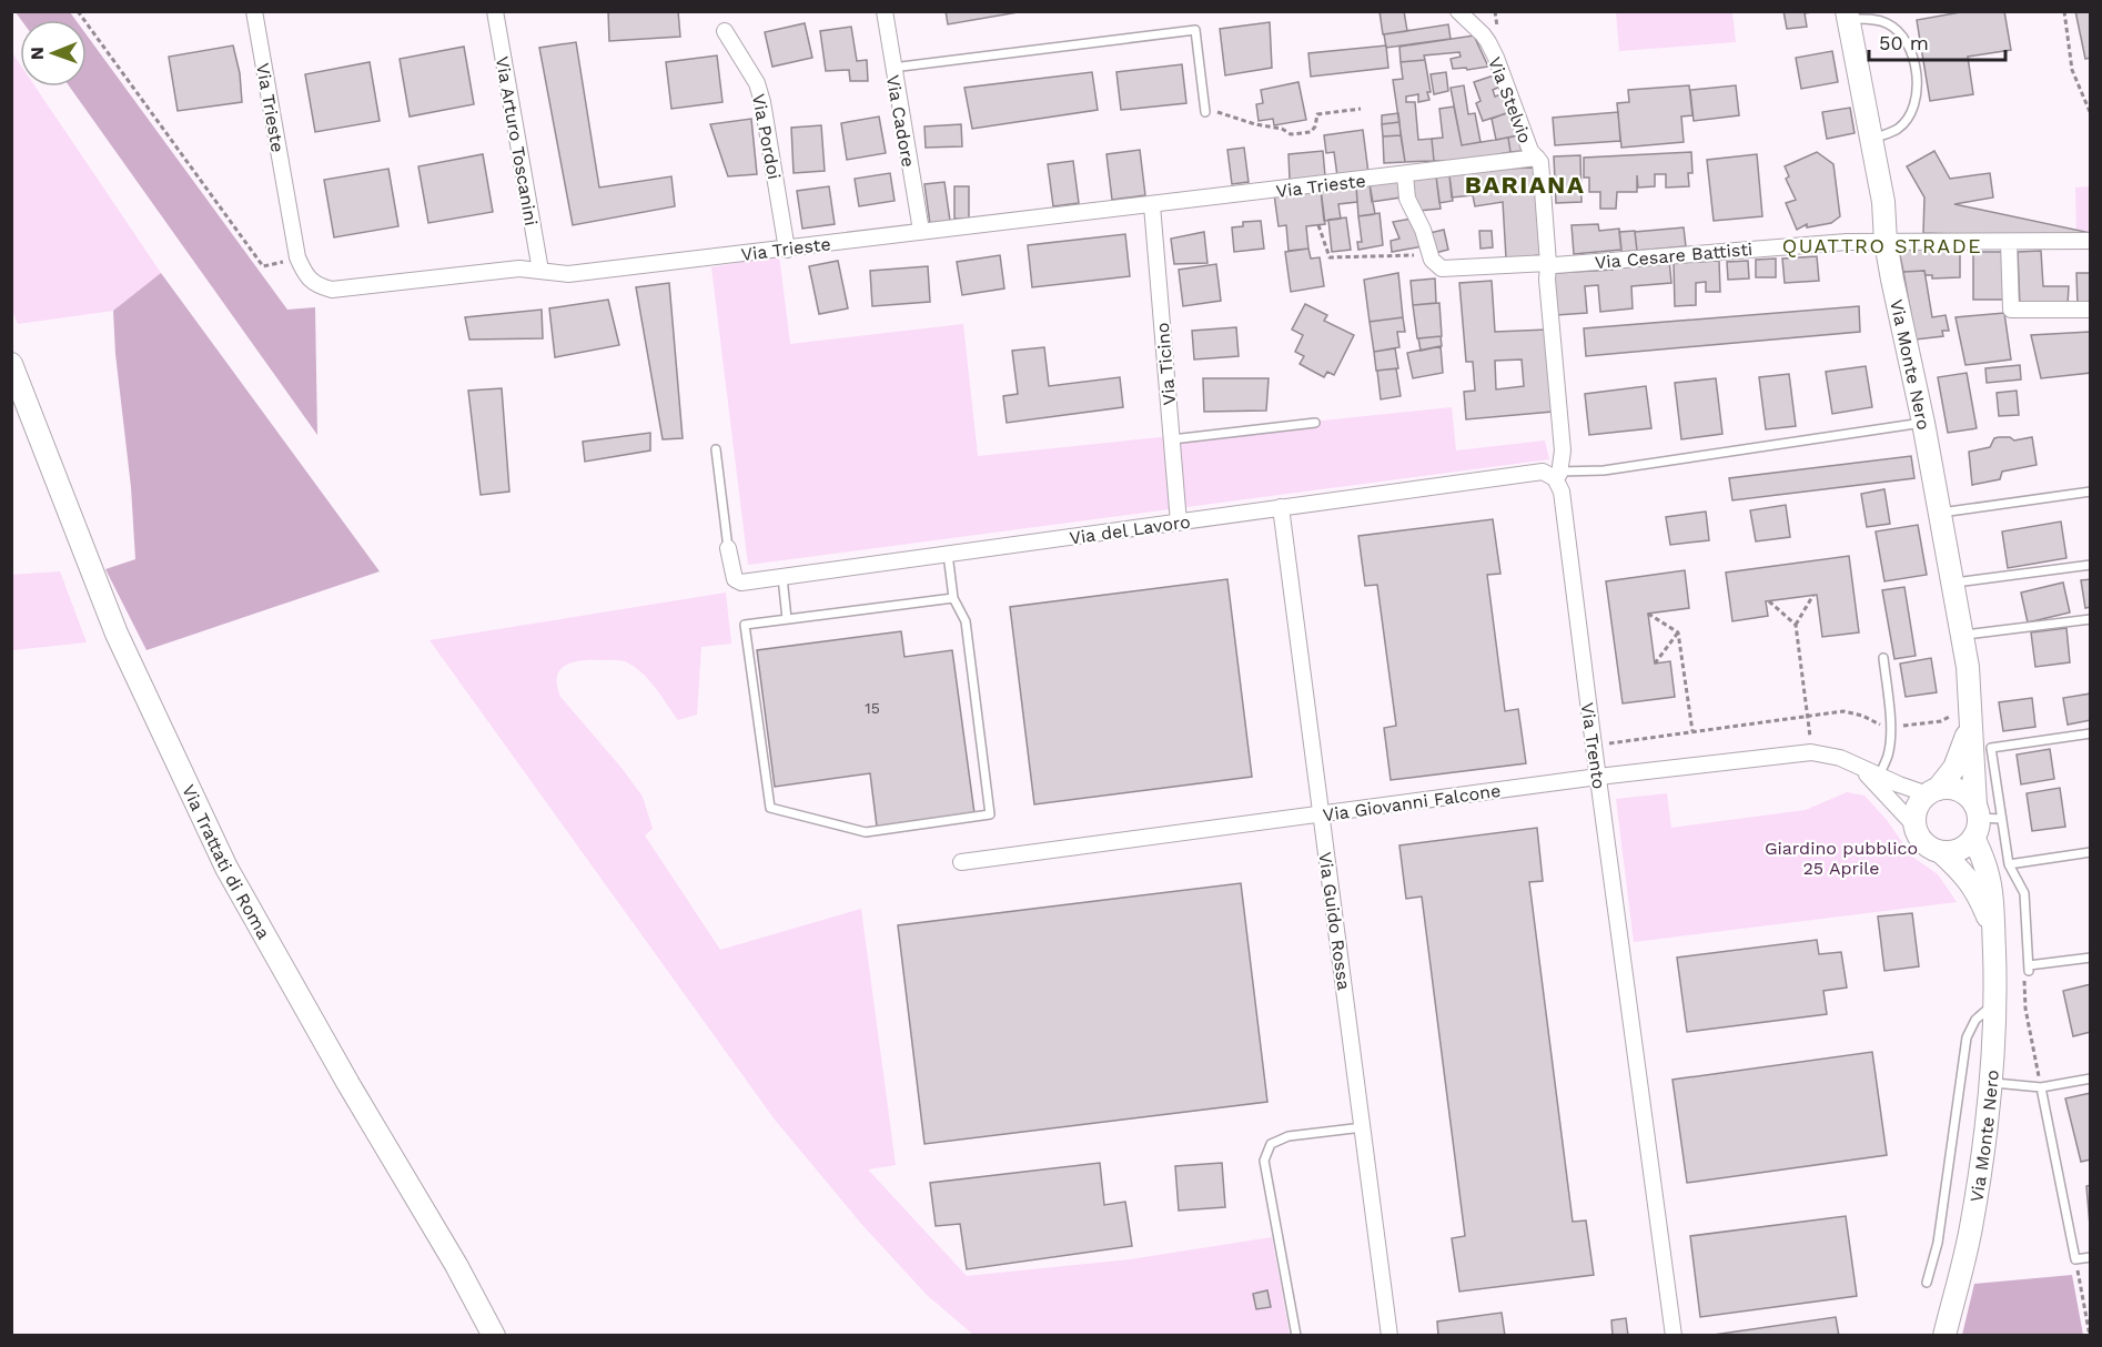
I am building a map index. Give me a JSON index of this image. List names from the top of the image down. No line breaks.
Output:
{"streets":{"street":["Via Stelvio","Via Trieste","Via Cadore","Via Pordoi","Via Arturo Toscanini","Via Cesare Battisti","Via Ticino","Via Monte Nero","Via del Lavoro","Via Trento","Via Giovanni Falcone","Via Trattati di Roma","Via Guido Rossa"]},"crossings":[["Via Stelvio","Via Trieste"],["Via Stelvio","Via Trento"],["Via Trieste","Via Cadore"],["Via Trieste","Via Pordoi"],["Via Trieste","Via Arturo Toscanini"],["Via Trieste","Via Ticino"],["Via Trieste","Via Trento"],["Via Cesare Battisti","Via Monte Nero"],["Via Cesare Battisti","Via Trento"],["Via Ticino","Via del Lavoro"],["Via Monte Nero","Via Giovanni Falcone"],["Via del Lavoro","Via Trento"],["Via del Lavoro","Via Guido Rossa"],["Via Trento","Via Giovanni Falcone"],["Via Giovanni Falcone","Via Guido Rossa"]],"districts":["BARIANA","QUATTRO STRADE"],"parks":["Giardino pubblico 25 Aprile"],"house_numbers":["15"],"scale_bar":"50 m","north":"left"}
